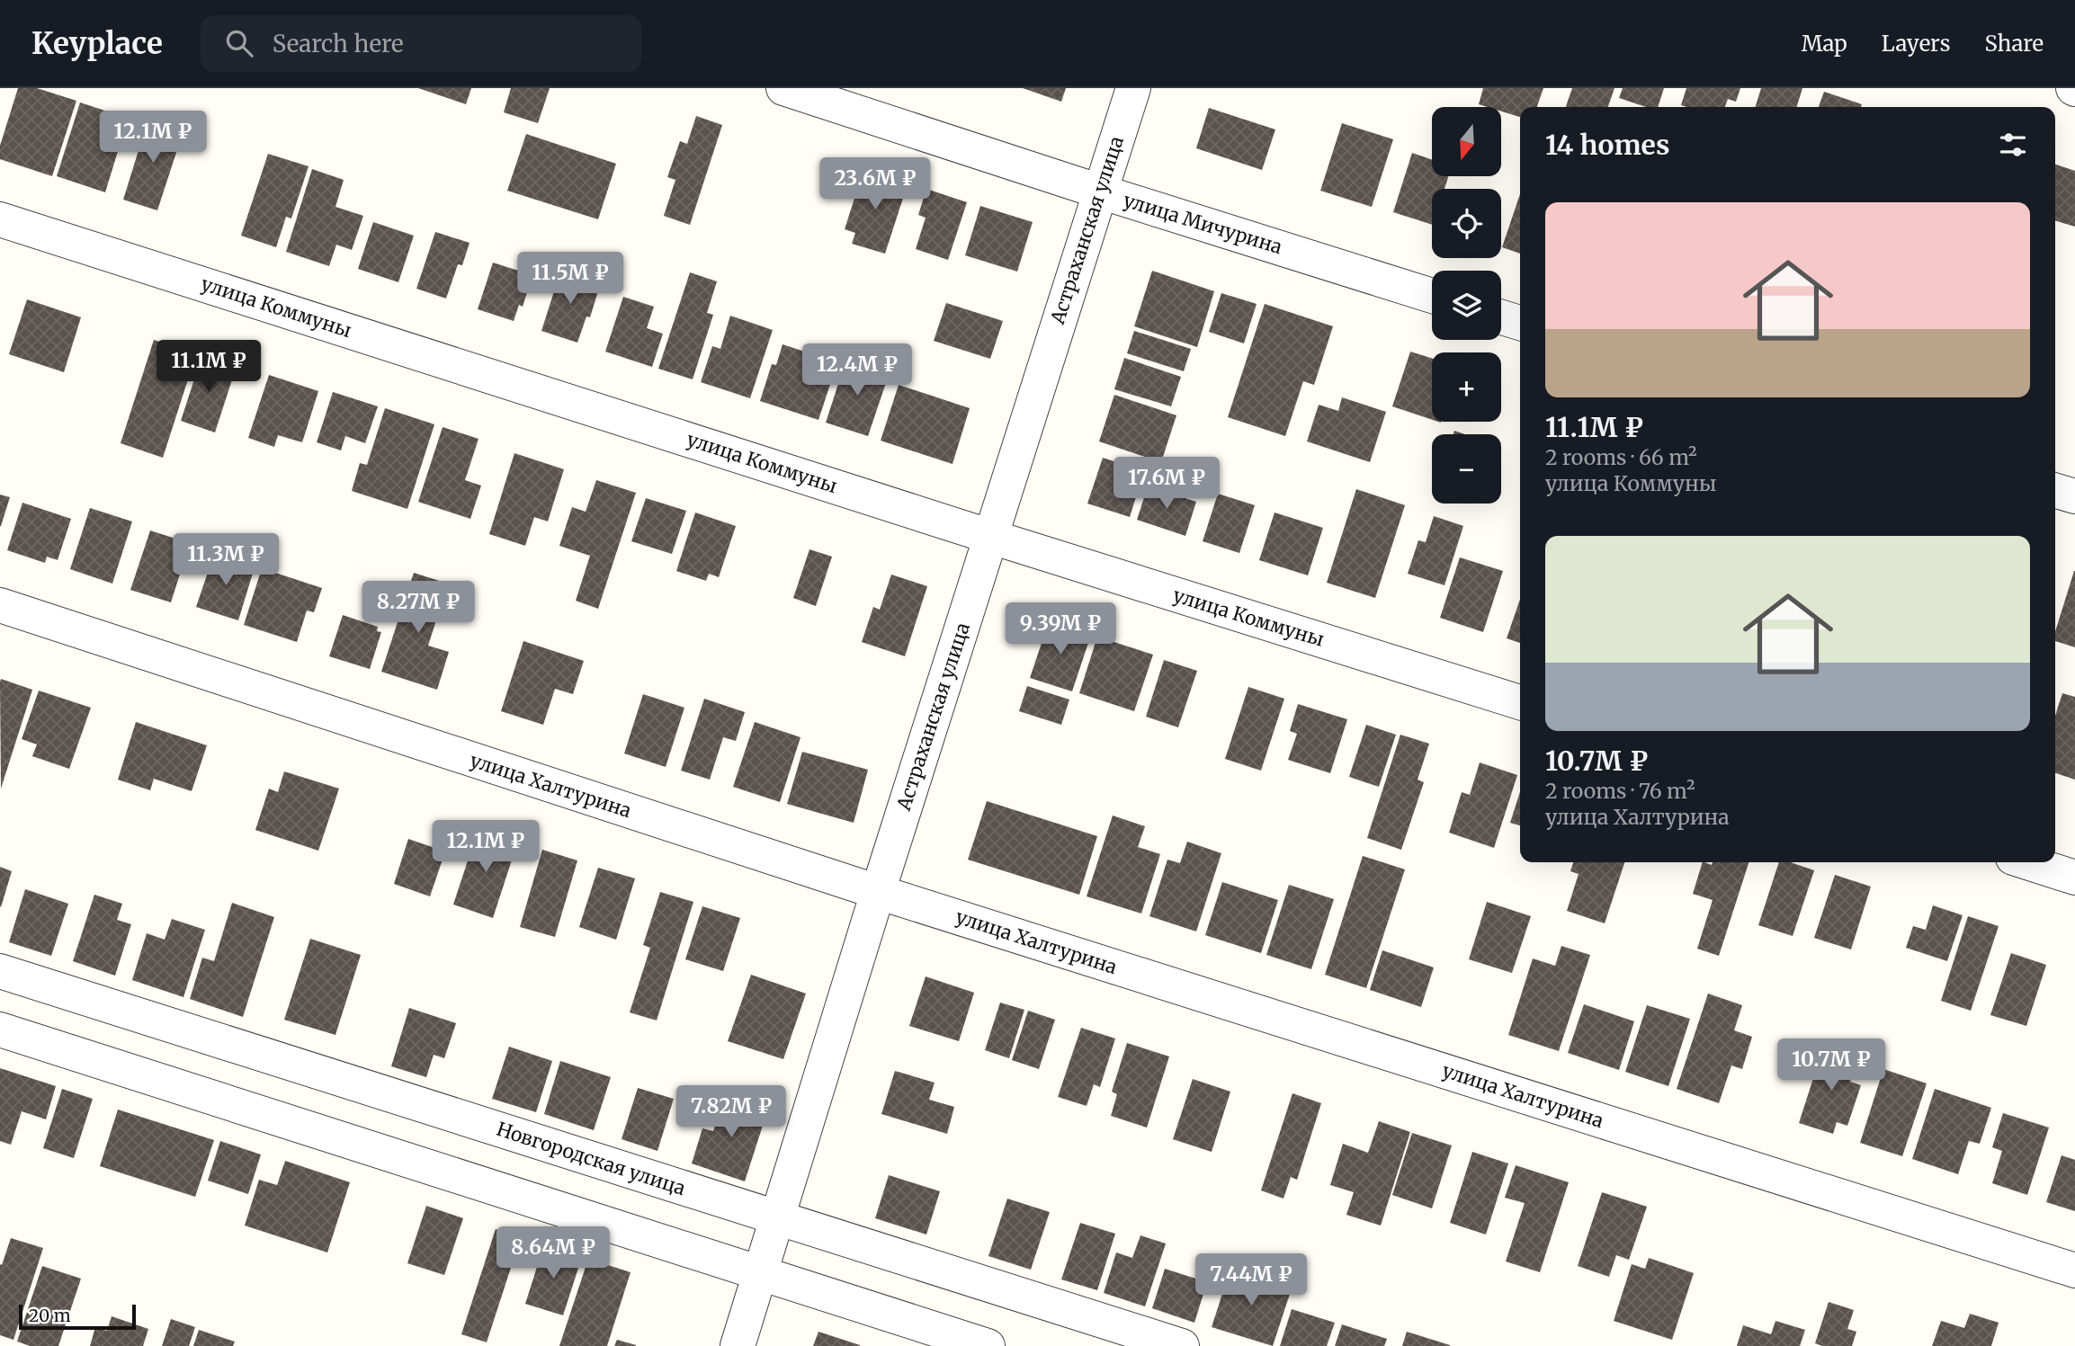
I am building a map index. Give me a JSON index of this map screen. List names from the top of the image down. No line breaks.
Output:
{"streets":{"street":["улица Мичурина","Астраханская улица","улица Коммуны","улица Халтурина","Новгородская улица"]},"crossings":[["улица Мичурина","Астраханская улица"],["Астраханская улица","улица Коммуны"],["Астраханская улица","улица Халтурина"],["Астраханская улица","Новгородская улица"]],"scale_bar":"20 m","north":"bottom","page":{"header":"Keyplace","search":"Search here","nav":["Map","Layers","Share"],"map_buttons":["+","−"],"heading":"14 homes","price":["12.1M ₽","23.6M ₽","11.5M ₽","11.1M ₽","12.4M ₽","17.6M ₽","11.3M ₽","8.27M ₽","9.39M ₽","12.1M ₽","10.7M ₽","7.82M ₽","8.64M ₽","7.44M ₽"],"list":[{"name":"11.1M ₽","note":"2 rooms · 66 m² · улица Коммуны"},{"name":"10.7M ₽","note":"2 rooms · 76 m² · улица Халтурина"}],"scale":"20 m"}}
